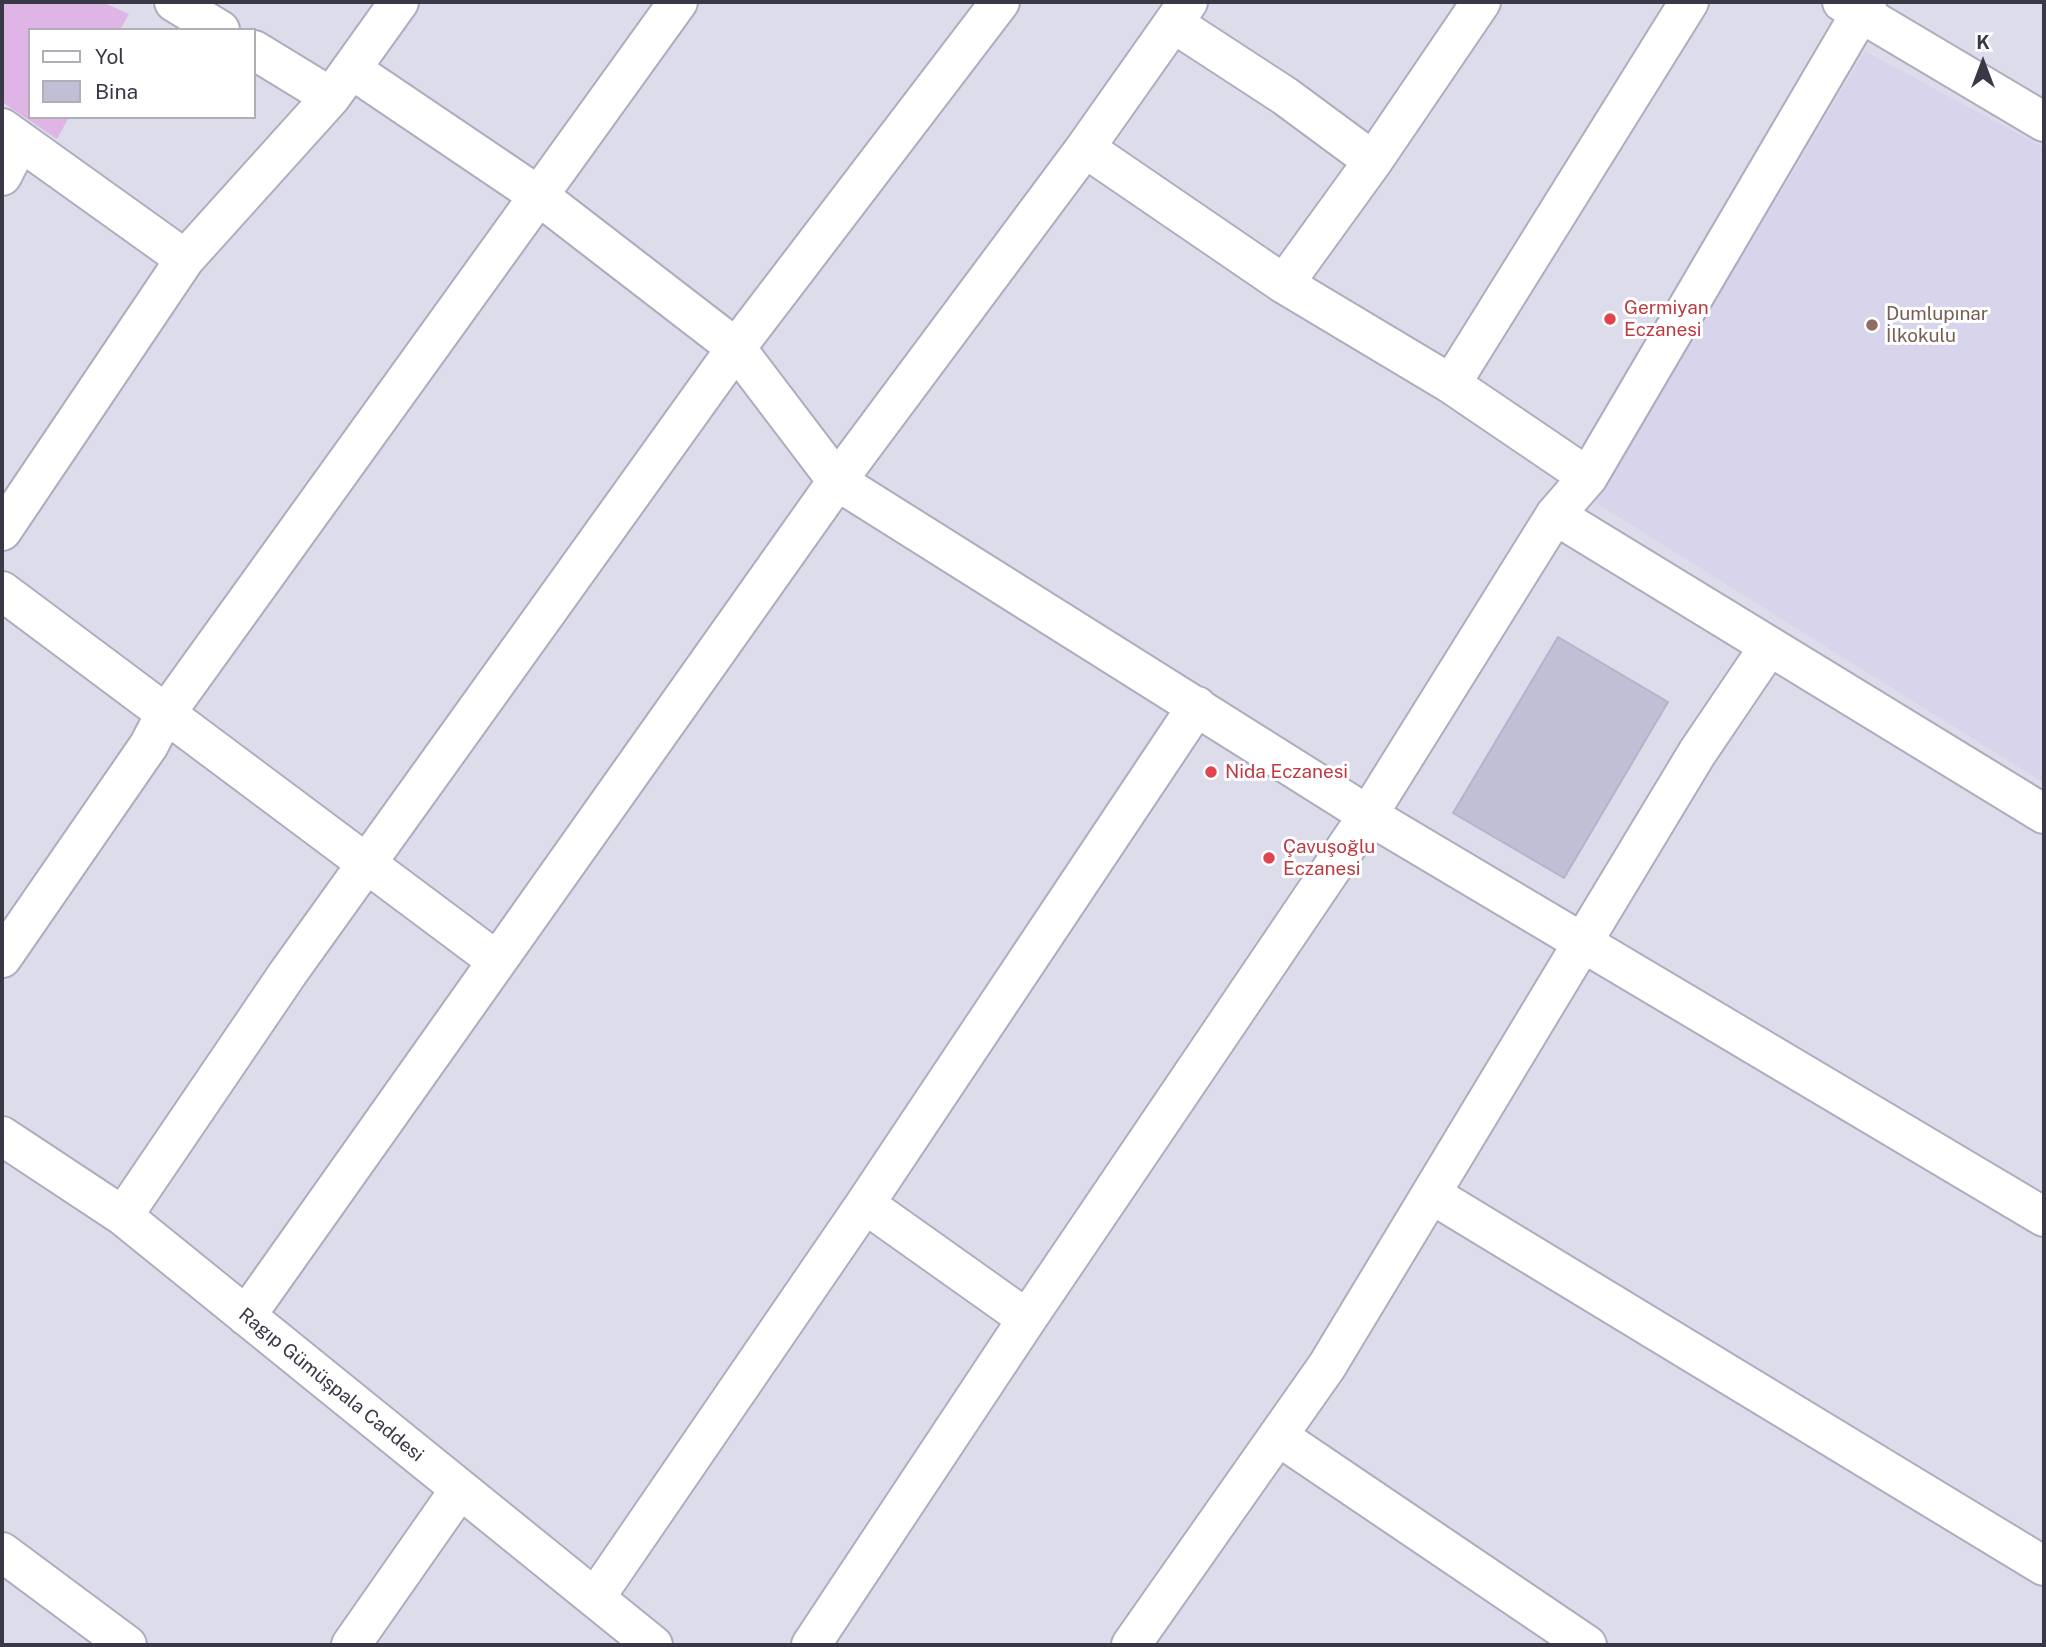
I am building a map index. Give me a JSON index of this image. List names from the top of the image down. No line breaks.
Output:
{"streets":{"street":["Ragıp Gümüşpala Caddesi"]},"places":["Germiyan Eczanesi","Dumlupınar İlkokulu","Nida Eczanesi","Çavuşoğlu Eczanesi"],"legend":["Yol","Bina"],"north":"top"}
